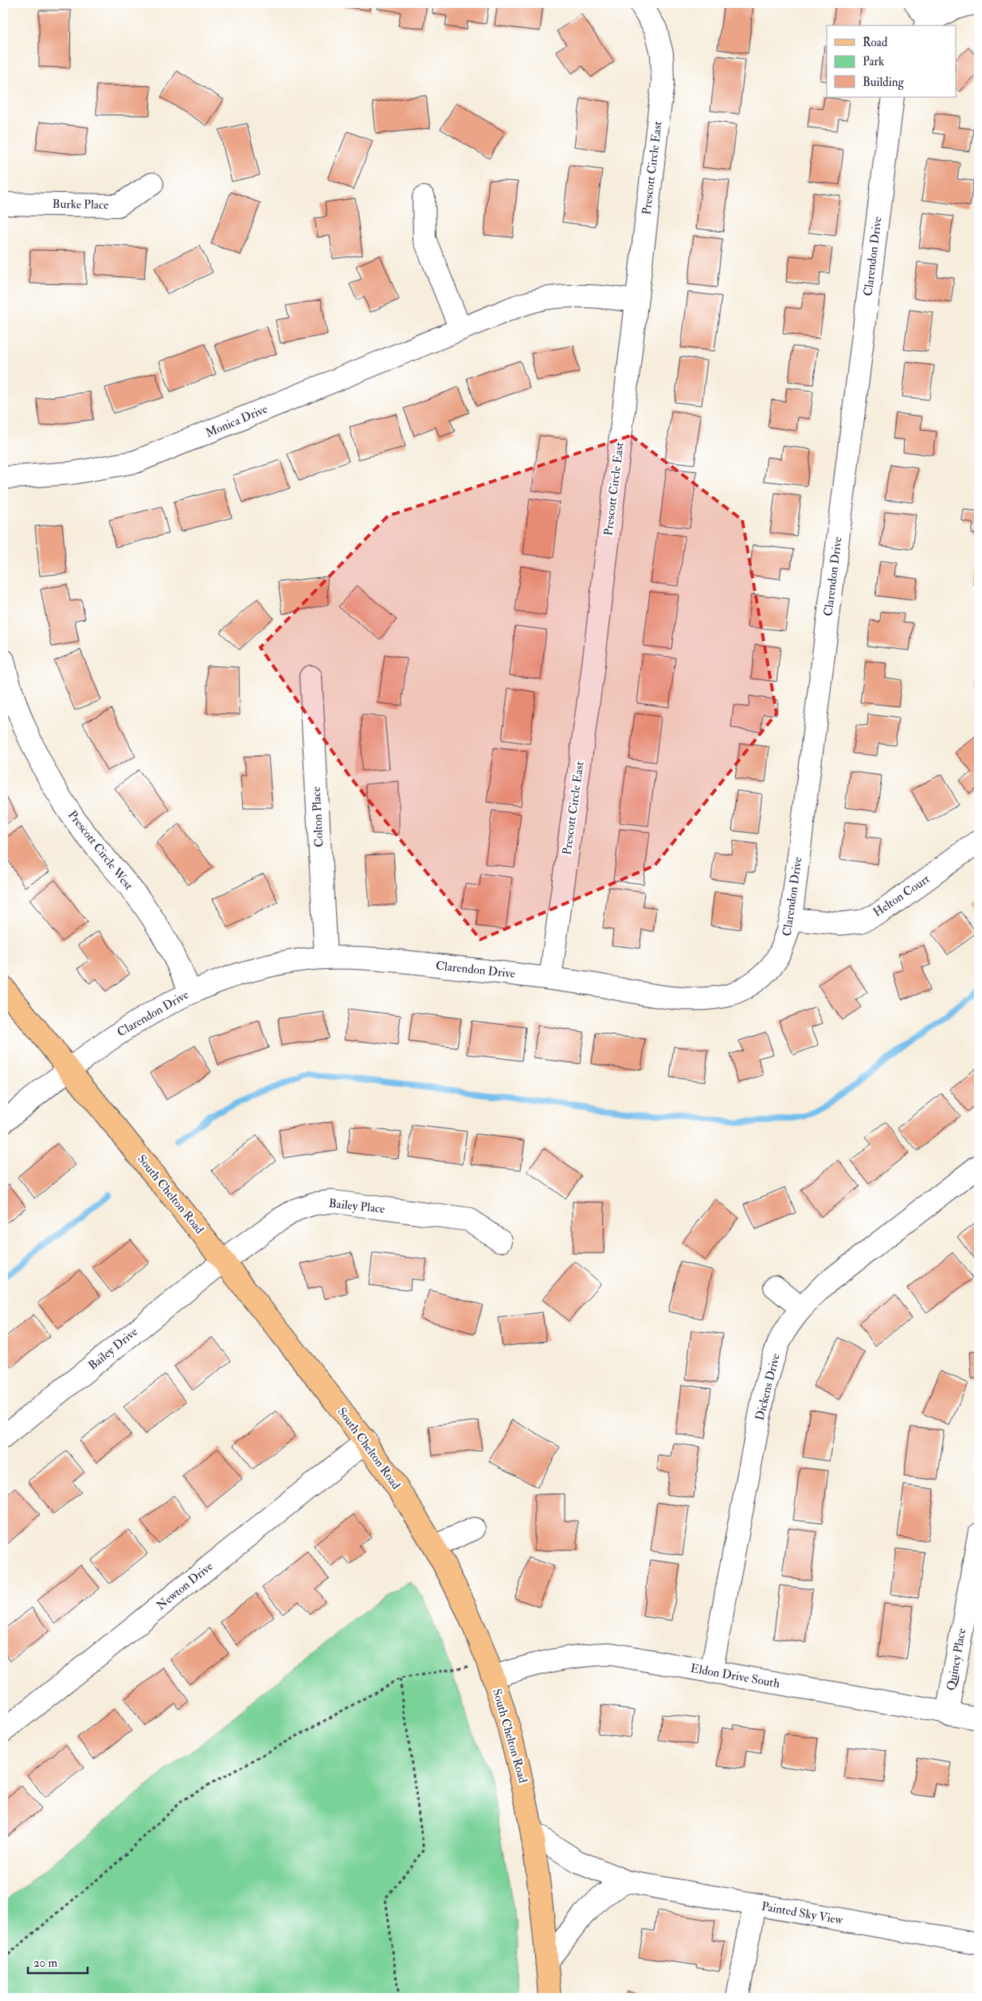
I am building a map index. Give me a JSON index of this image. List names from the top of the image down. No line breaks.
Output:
{"streets":{"main road":["South Chelton Road"],"street":["Prescott Circle East","Burke Place","Clarendon Drive","Monica Drive","Colton Place","Prescott Circle West","Helton Court","Bailey Place","Bailey Drive","Dickens Drive","Newton Drive","Quincy Place","Eldon Drive South","Painted Sky View"]},"crossings":[["Prescott Circle East","Clarendon Drive"],["Prescott Circle East","Monica Drive"],["Clarendon Drive","Colton Place"],["Clarendon Drive","Prescott Circle West"],["Clarendon Drive","Helton Court"],["Clarendon Drive","South Chelton Road"],["South Chelton Road","Bailey Place"],["South Chelton Road","Bailey Drive"],["South Chelton Road","Newton Drive"],["South Chelton Road","Eldon Drive South"],["South Chelton Road","Painted Sky View"],["Bailey Place","Bailey Drive"],["Dickens Drive","Eldon Drive South"],["Quincy Place","Eldon Drive South"]],"legend":["Road","Park","Building"],"scale_bar":"20 m"}
